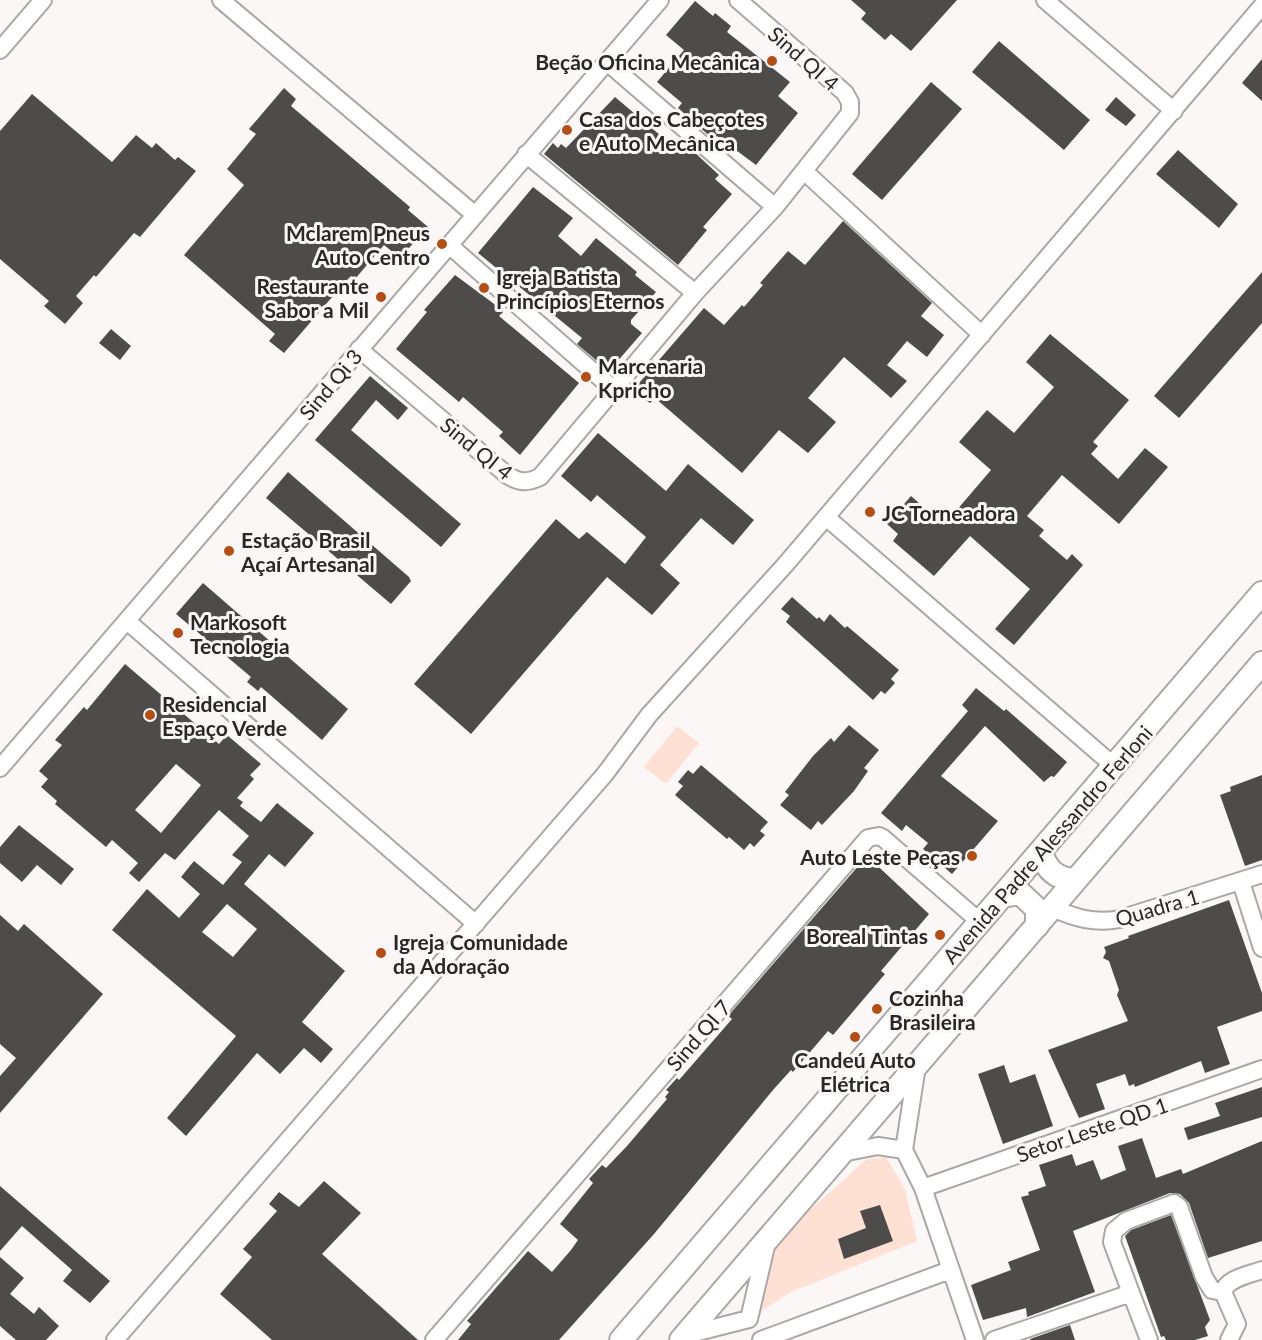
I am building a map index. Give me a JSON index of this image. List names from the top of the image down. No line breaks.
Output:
{"streets":{"main road":["Avenida Padre Alessandro Ferloni"],"street":["Sind QI 4","Sind Qi 3","Quadra 1","Sind QI 7","Setor Leste QD 1"]},"crossings":[["Sind QI 4","Sind Qi 3"],["Avenida Padre Alessandro Ferloni","Quadra 1"],["Avenida Padre Alessandro Ferloni","Sind QI 7"]],"places":["Beção Oficina Mecânica","Casa dos Cabeçotes e Auto Mecânica","Mclarem Pneus Auto Centro","Igreja Batista Princípios Eternos","Restaurante Sabor a Mil","Marcenaria Kpricho","JC Torneadora","Estação Brasil Açaí Artesanal","Markosoft Tecnologia","Residencial Espaço Verde","Auto Leste Peças","Boreal Tintas","Igreja Comunidade da Adoração","Cozinha Brasileira","Candeú Auto Elétrica"]}
